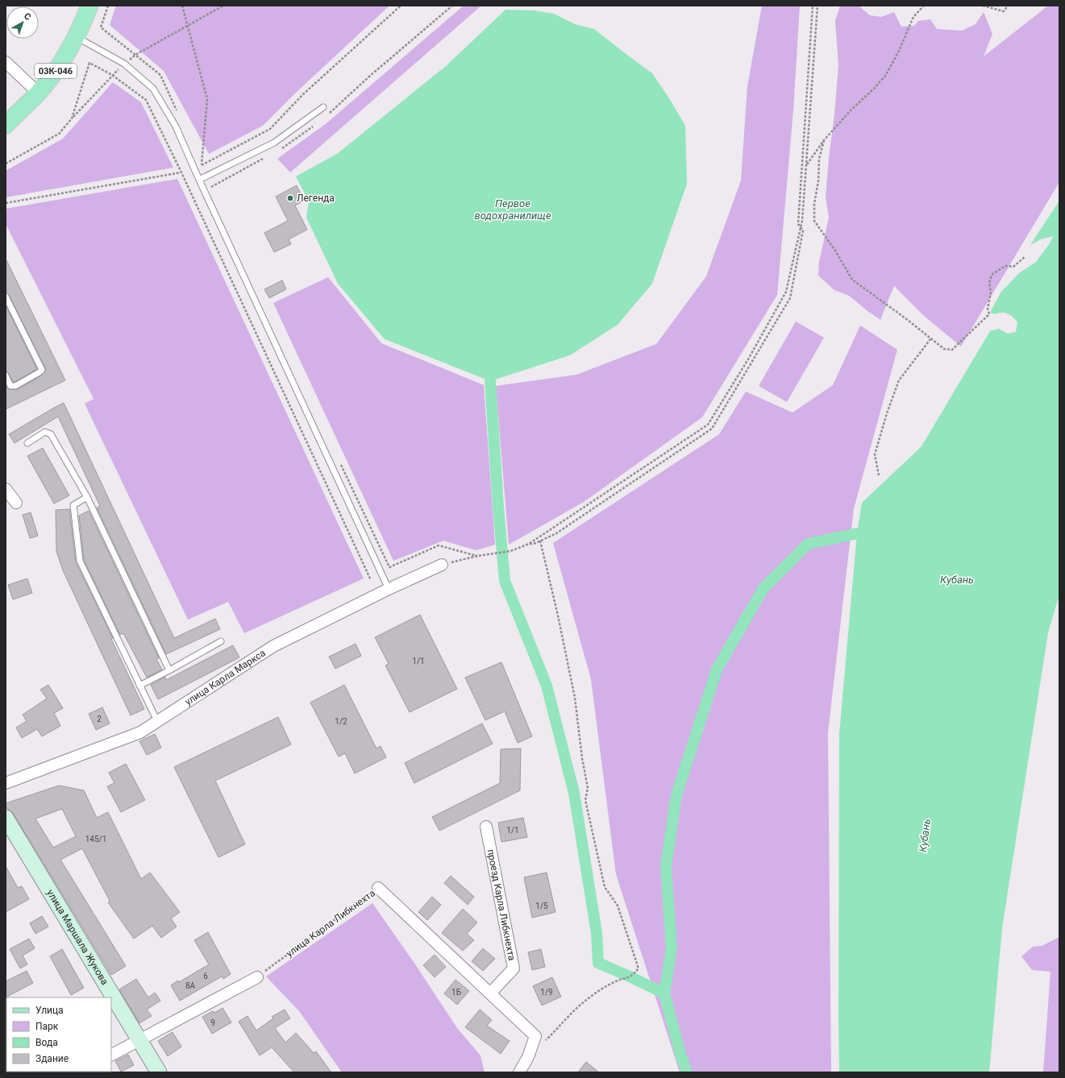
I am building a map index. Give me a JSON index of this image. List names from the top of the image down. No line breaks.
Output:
{"streets":{"main road":["03К-046","улица Маршала Жукова"],"street":["улица Карла Маркса","проезд Карла Либкнехта","улица Карла Либкнехта"]},"crossings":[["проезд Карла Либкнехта","улица Карла Либкнехта"]],"water":["Первое водохранилище","Кубань"],"places":["Легенда"],"house_numbers":["1/1","2","1/2","1/1","145/1","1/5","6","8А","1Б","1/9","9"],"legend":["Улица","Парк","Вода","Здание"],"north":"top right"}
